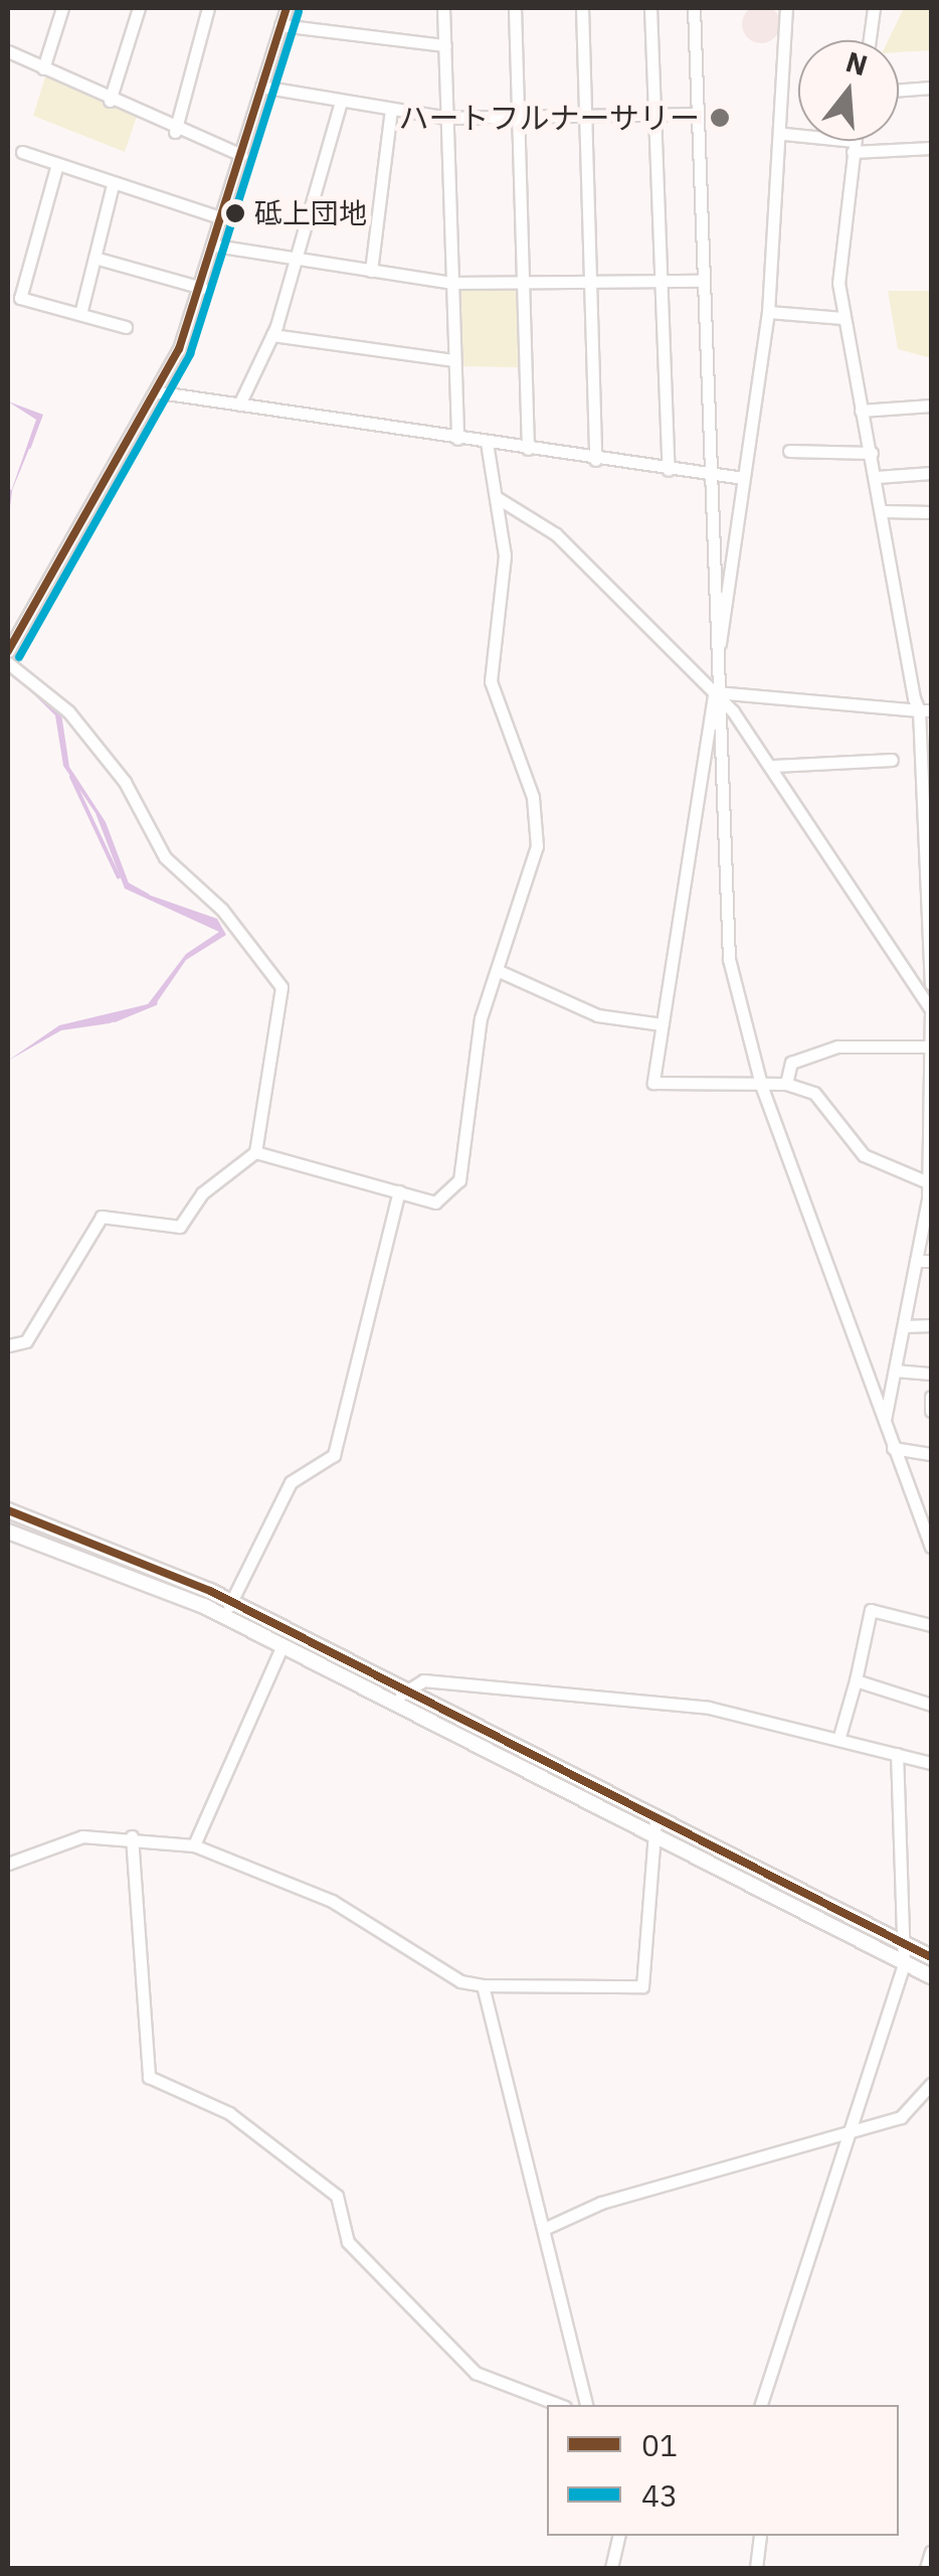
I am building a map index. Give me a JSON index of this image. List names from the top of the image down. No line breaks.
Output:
{"places":["ハートフルナーサリー","砥上団地"],"lines":["transit line 01","transit line 43"],"legend":["01","43"],"north":"top"}
